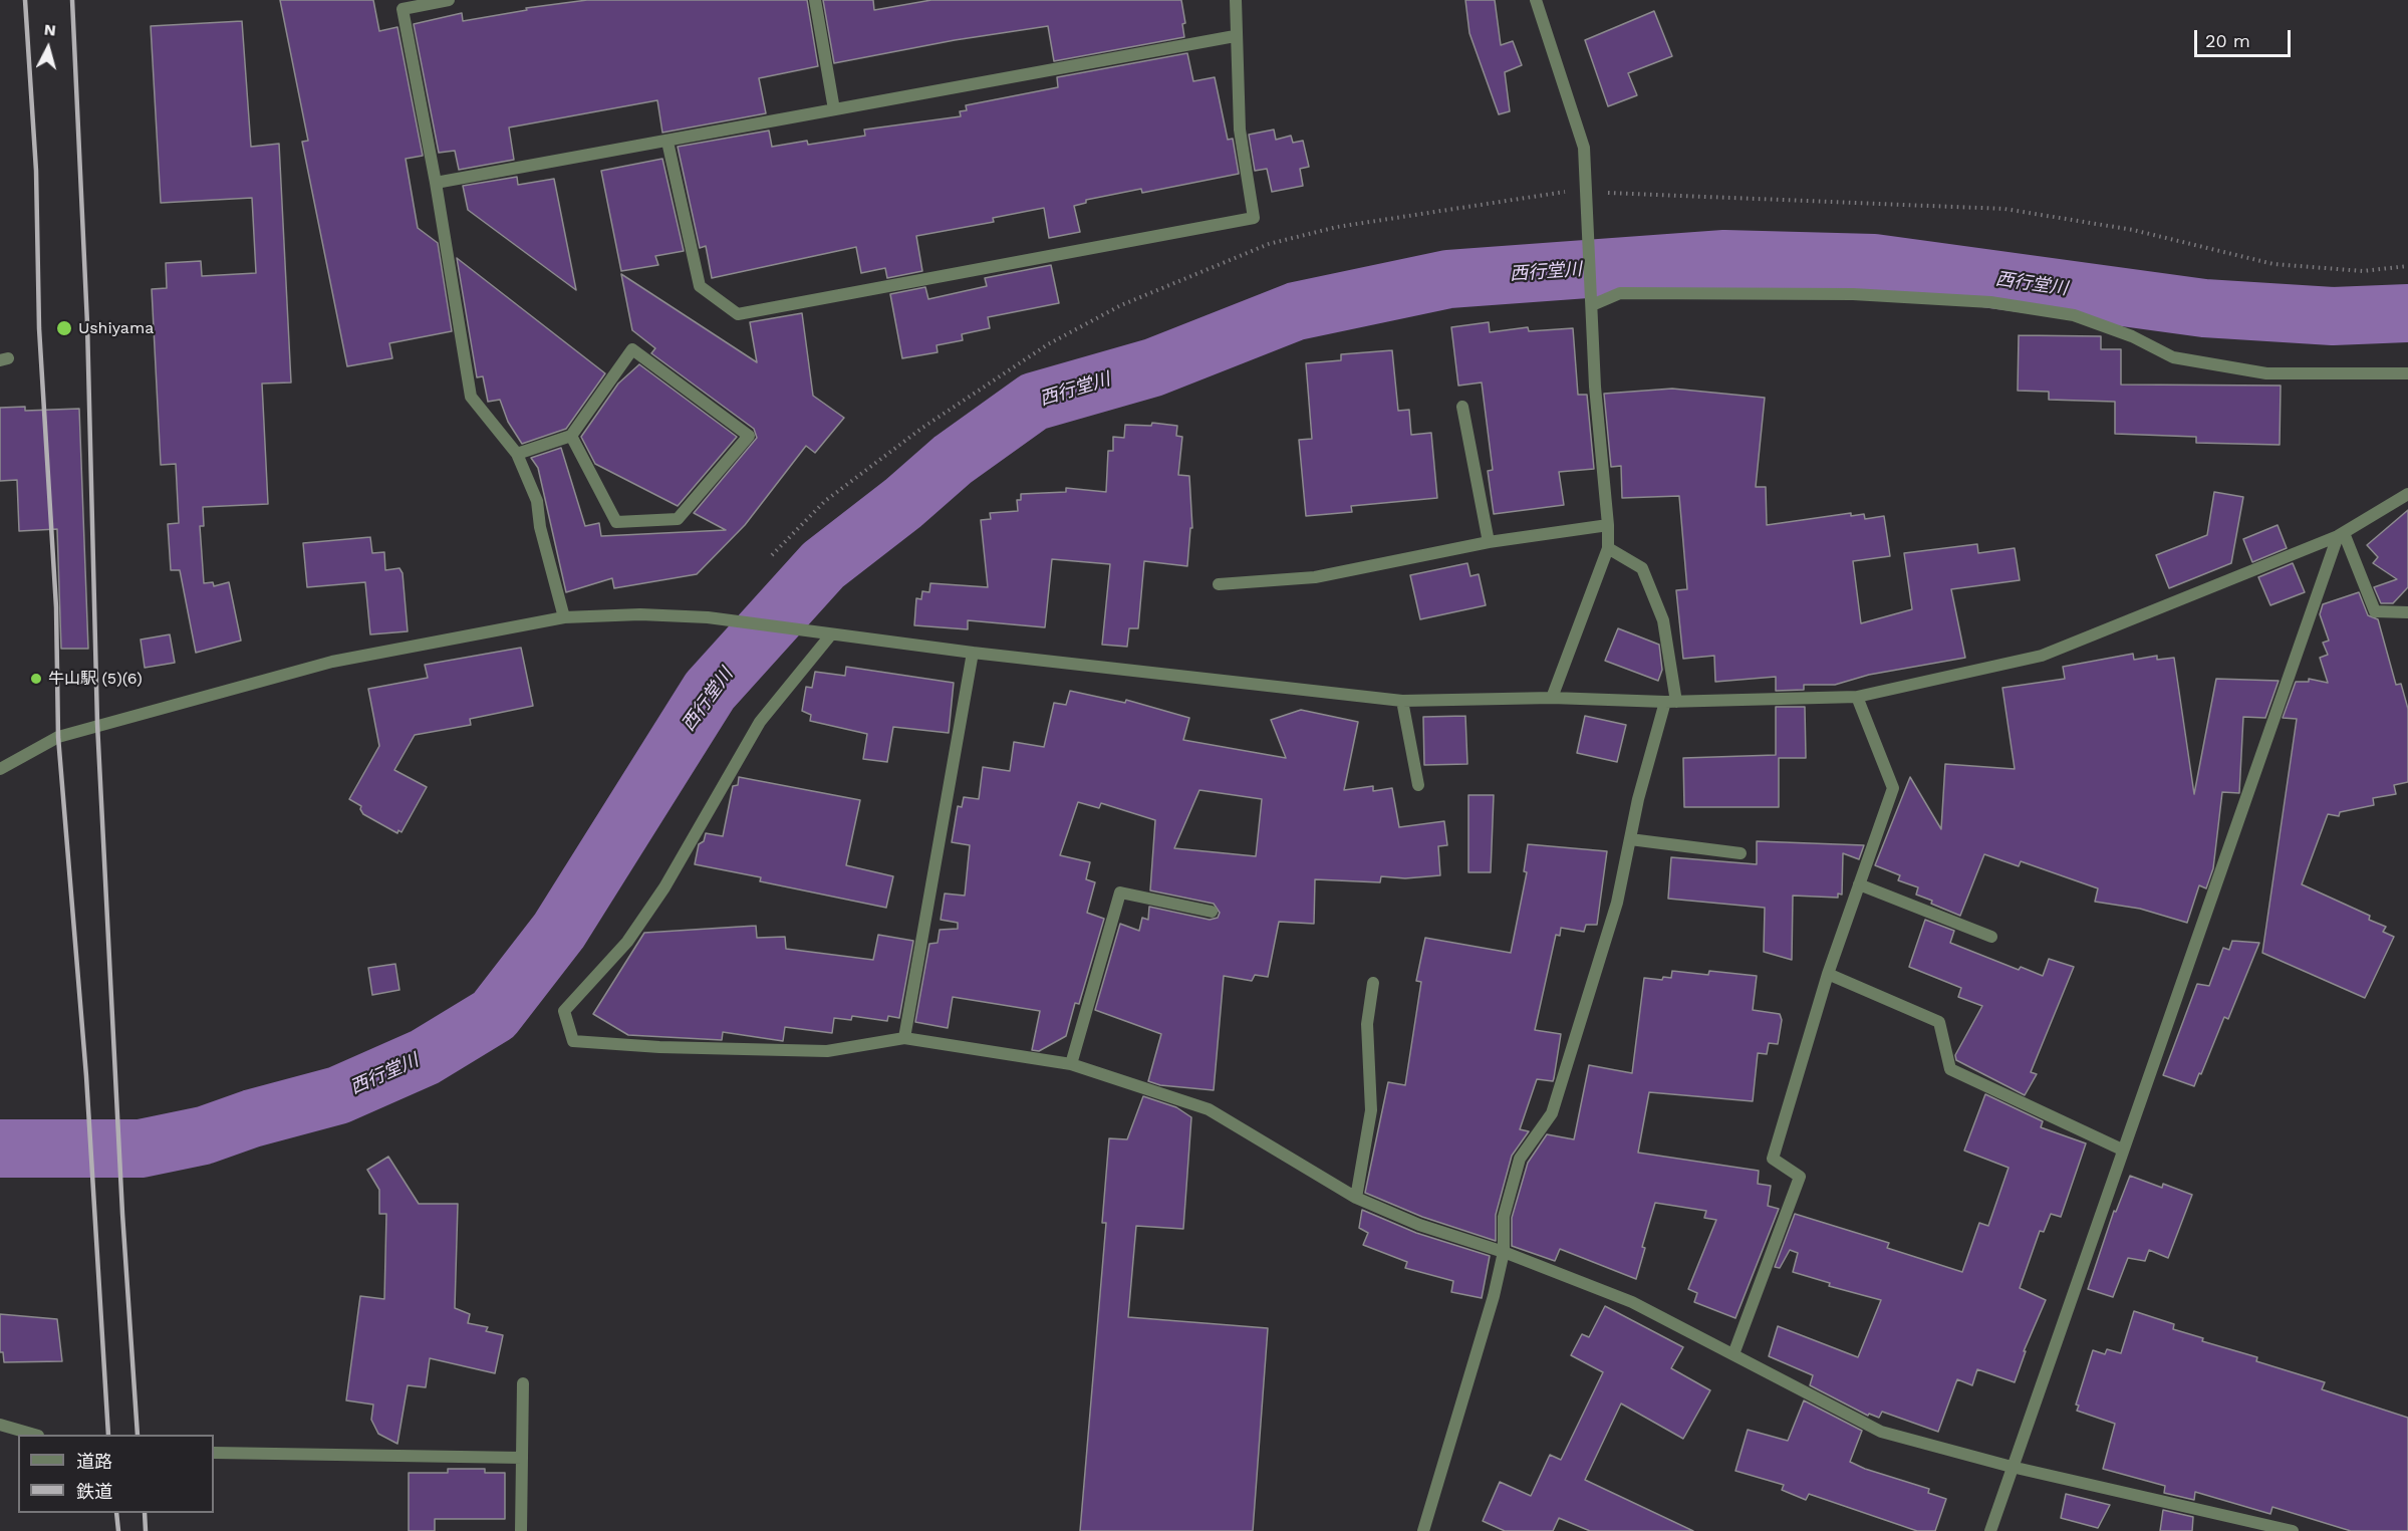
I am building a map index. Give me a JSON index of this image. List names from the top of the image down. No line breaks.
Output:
{"water":["西行堂川"],"places":["Ushiyama","牛山駅 (5)(6)"],"legend":["道路","鉄道"],"scale_bar":"20 m","north":"top"}
